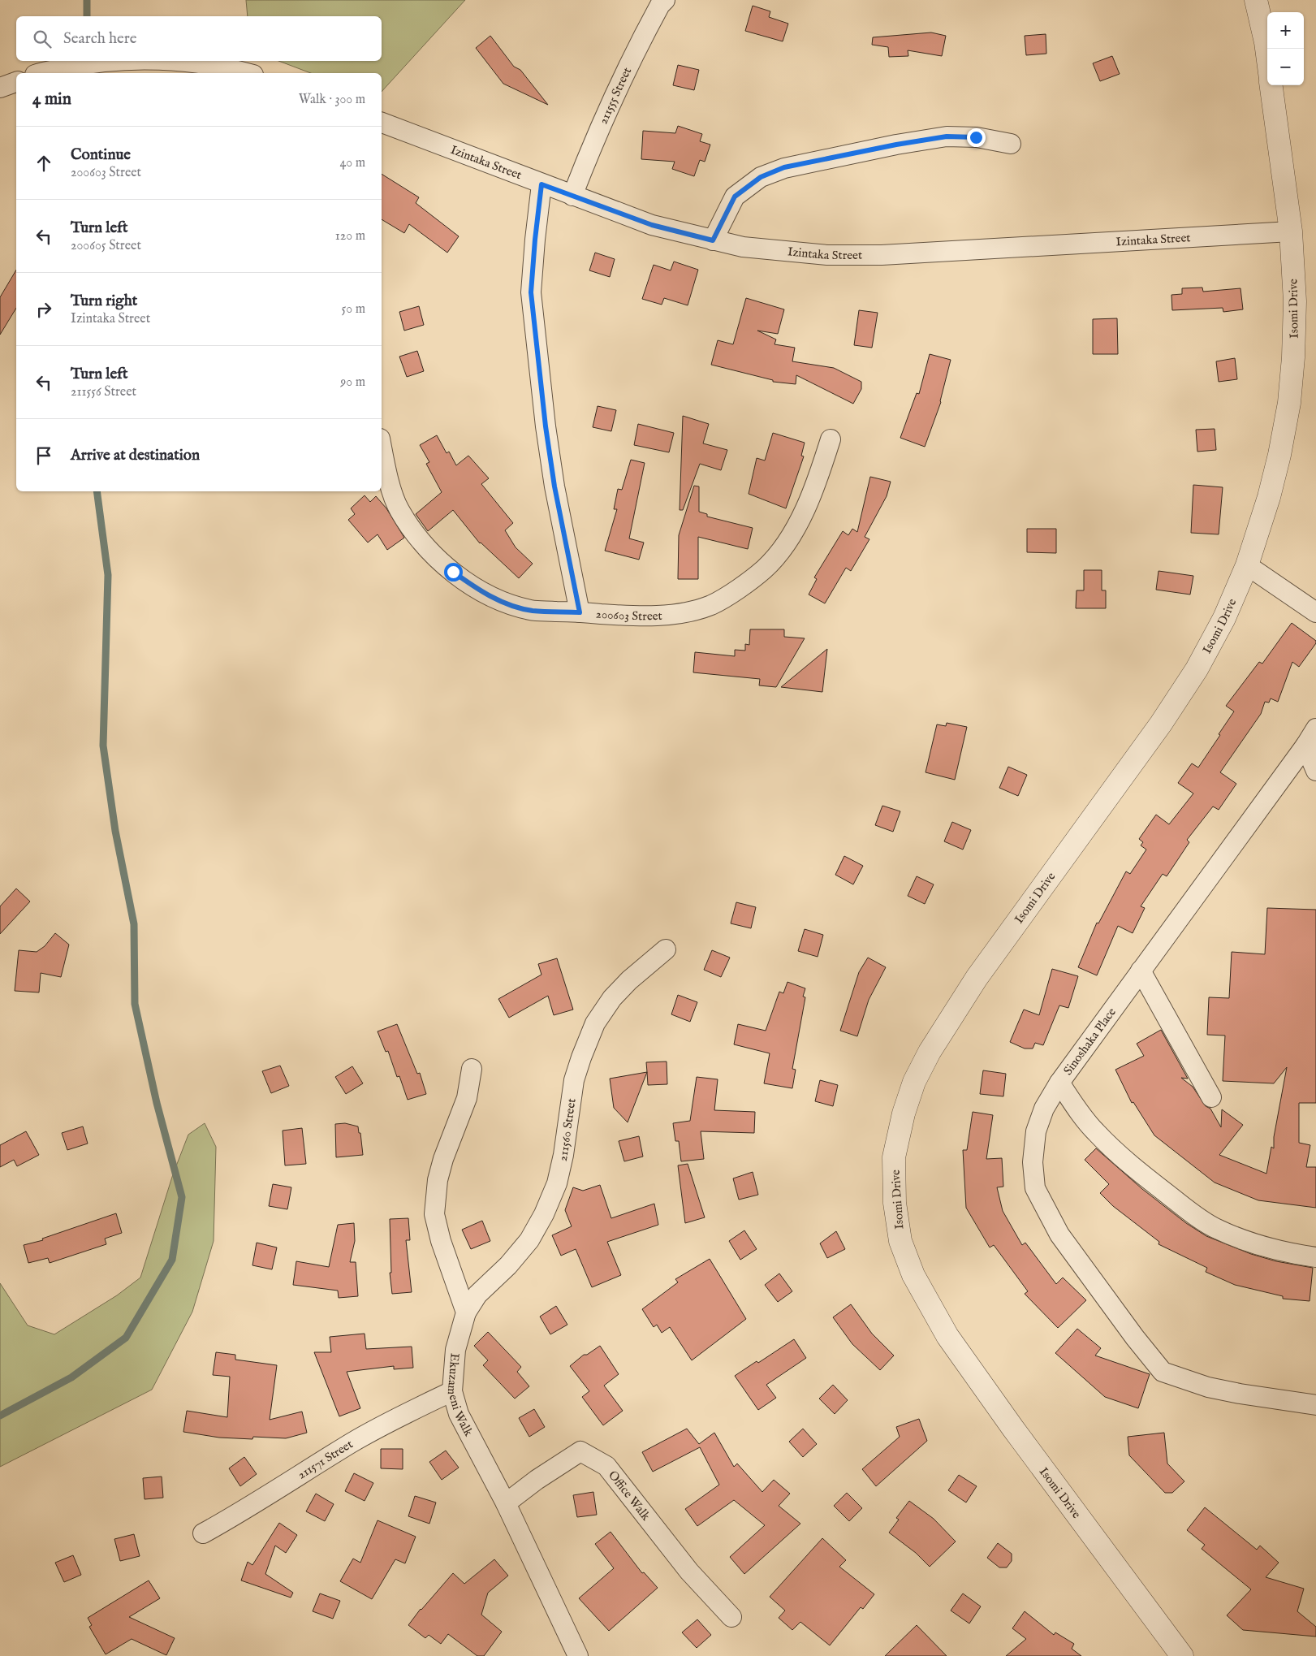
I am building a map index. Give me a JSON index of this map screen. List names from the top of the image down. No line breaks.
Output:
{"streets":{"street":["211555 Street","Izintaka Street","Isomi Drive","200603 Street","Sinoshaka Place","211560 Street","Ekuzameni Walk","211571 Street","Office Walk"]},"crossings":[["211555 Street","Izintaka Street"],["Izintaka Street","Isomi Drive"],["211560 Street","Ekuzameni Walk"],["Ekuzameni Walk","211571 Street"],["Ekuzameni Walk","Office Walk"]],"page":{"map_buttons":["+","−"],"search":"Search here","heading":["4 min","Walk · 300 m"],"list":[["Continue","200603 Street","40 m"],["Turn left","200605 Street","120 m"],["Turn right","Izintaka Street","50 m"],["Turn left","211556 Street","90 m"],"Arrive at destination"]}}
